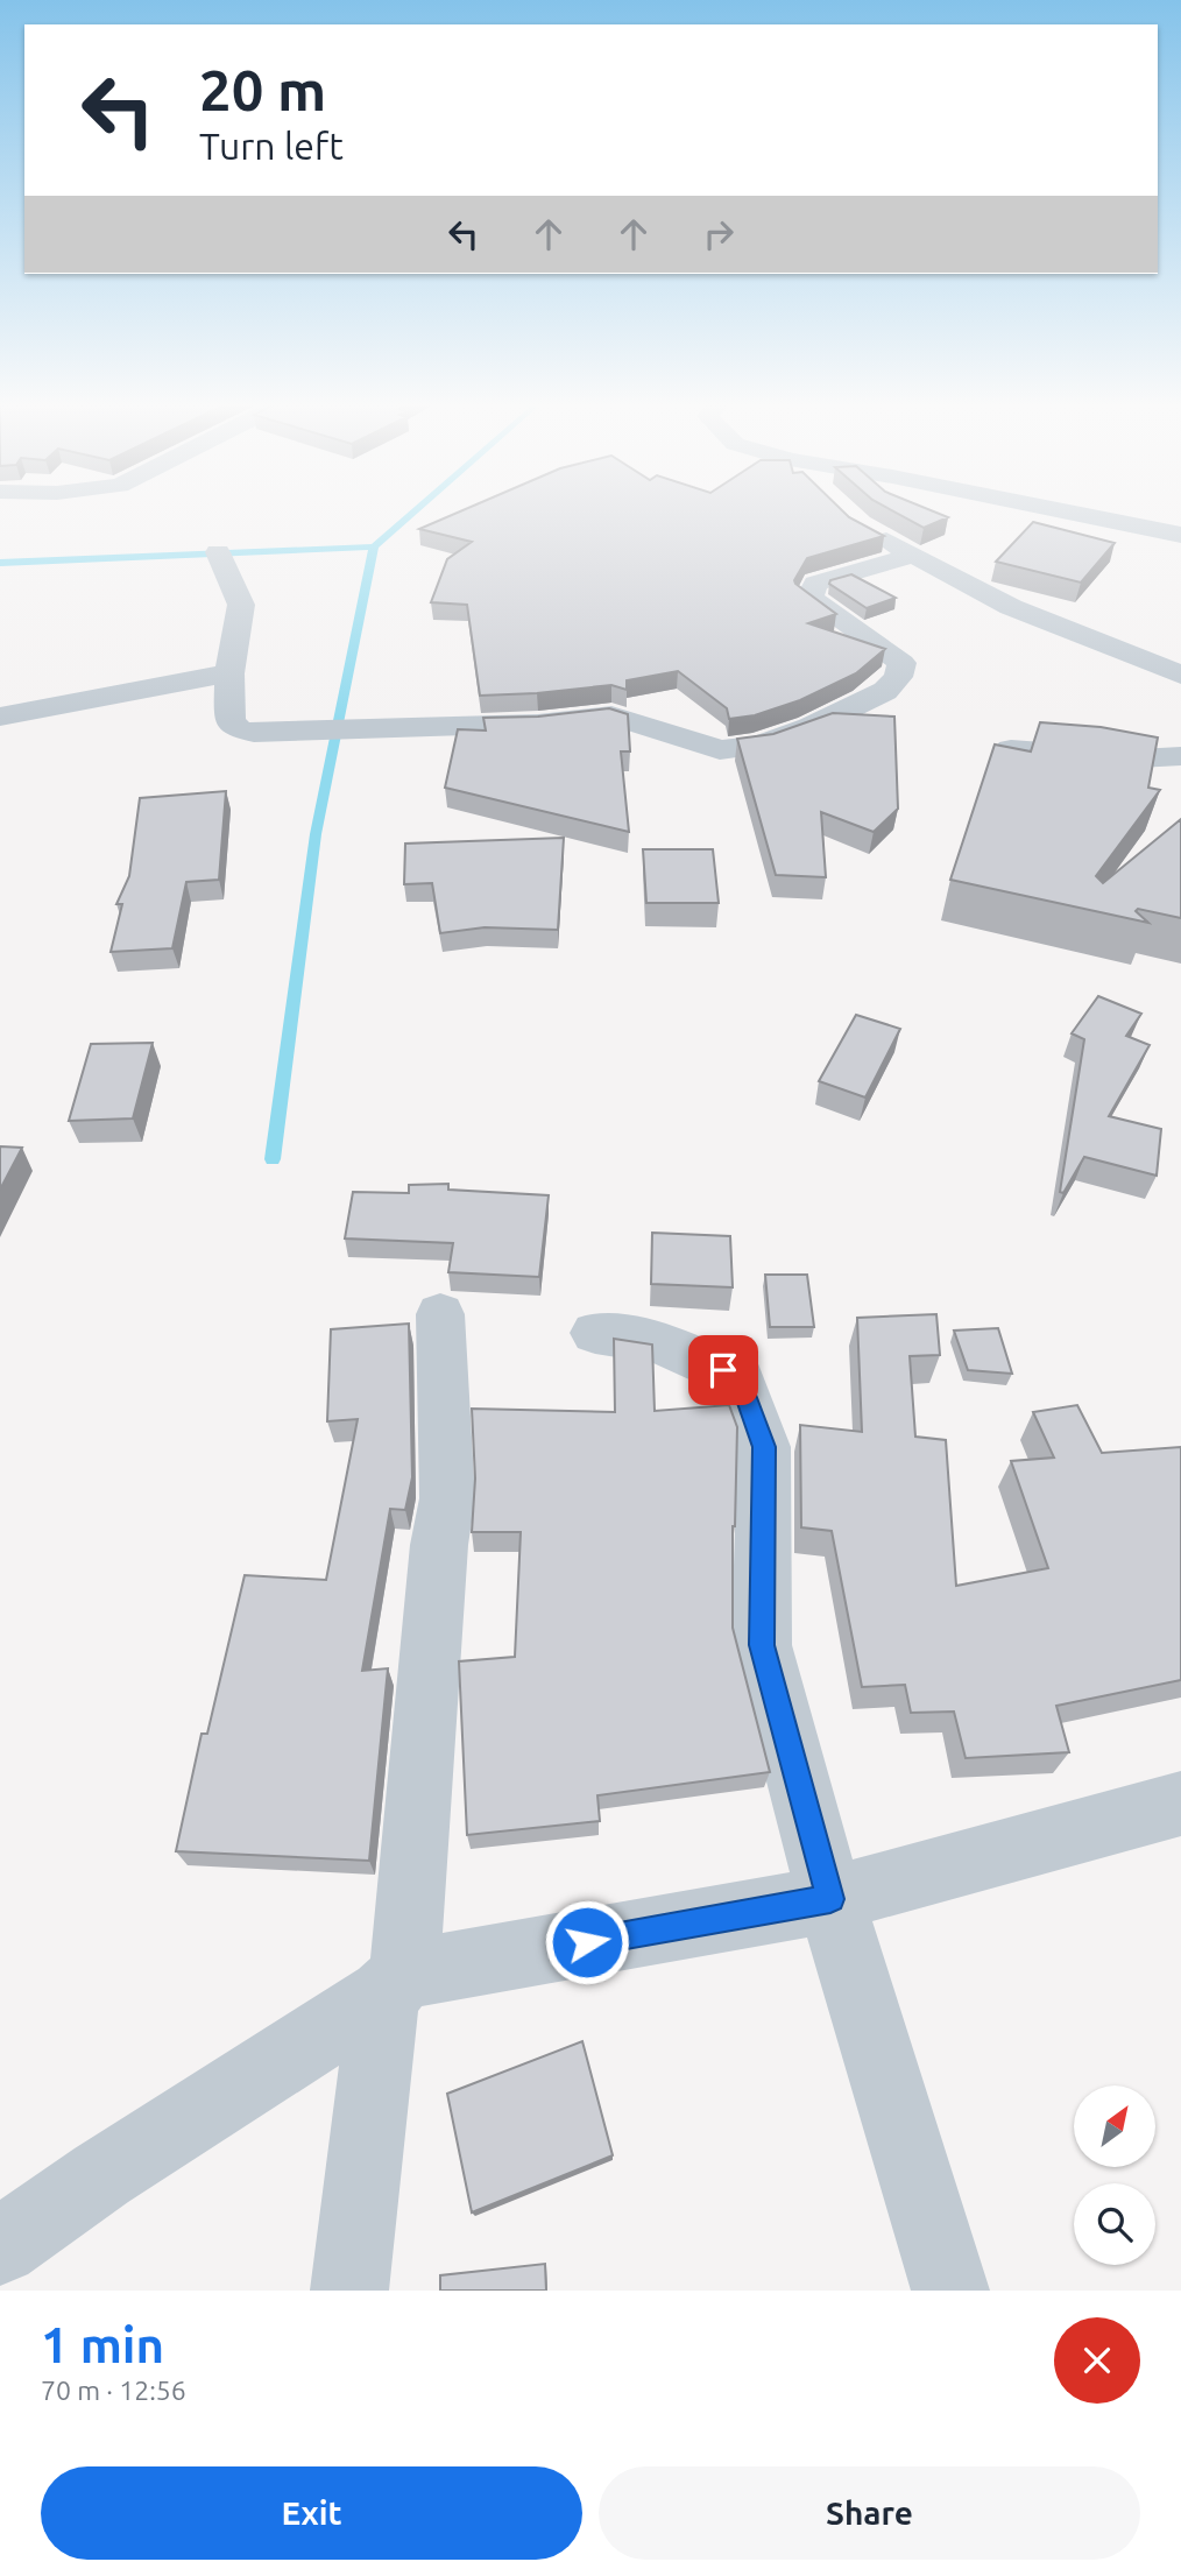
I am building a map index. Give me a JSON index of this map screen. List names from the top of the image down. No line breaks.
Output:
{"north":"top right","page":{"turn":["20 m","Turn left"],"heading":["1 min","70 m · 12:56"],"buttons":["Exit","Share"]}}
